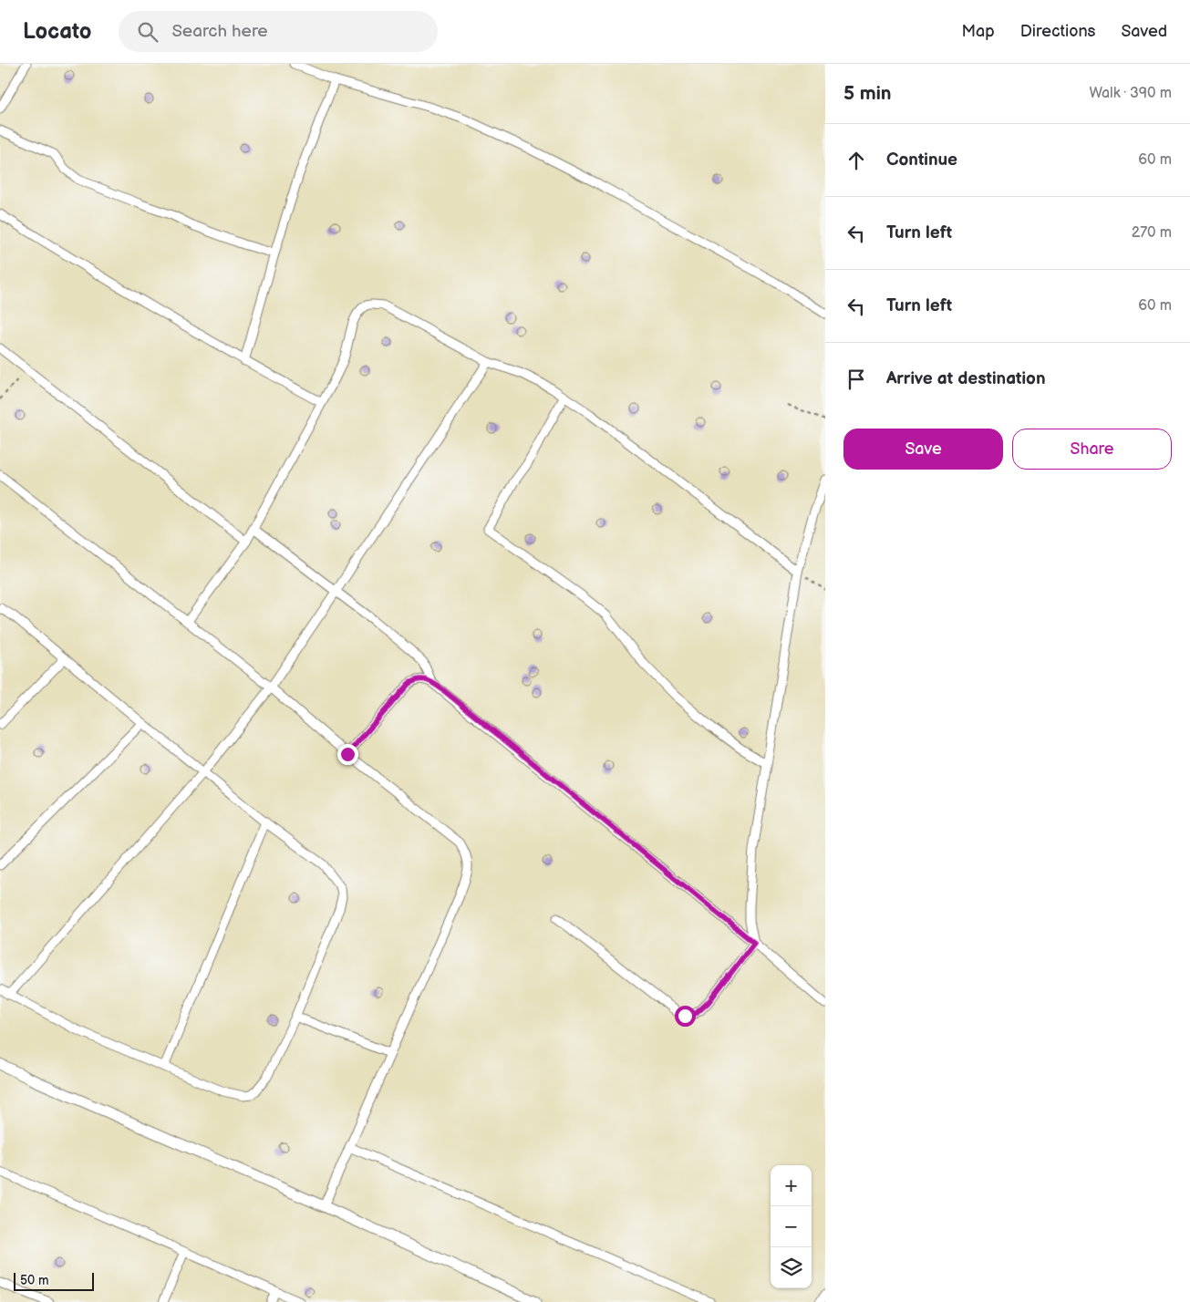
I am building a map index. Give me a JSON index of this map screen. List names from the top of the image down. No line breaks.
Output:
{"scale_bar":"50 m","page":{"header":"Locato","search":"Search here","nav":["Map","Directions","Saved"],"heading":["5 min","Walk · 390 m"],"list":[["Continue","60 m"],["Turn left","270 m"],["Turn left","60 m"],"Arrive at destination"],"buttons":["Save","Share"],"map_buttons":["+","−"],"scale":"50 m"}}
